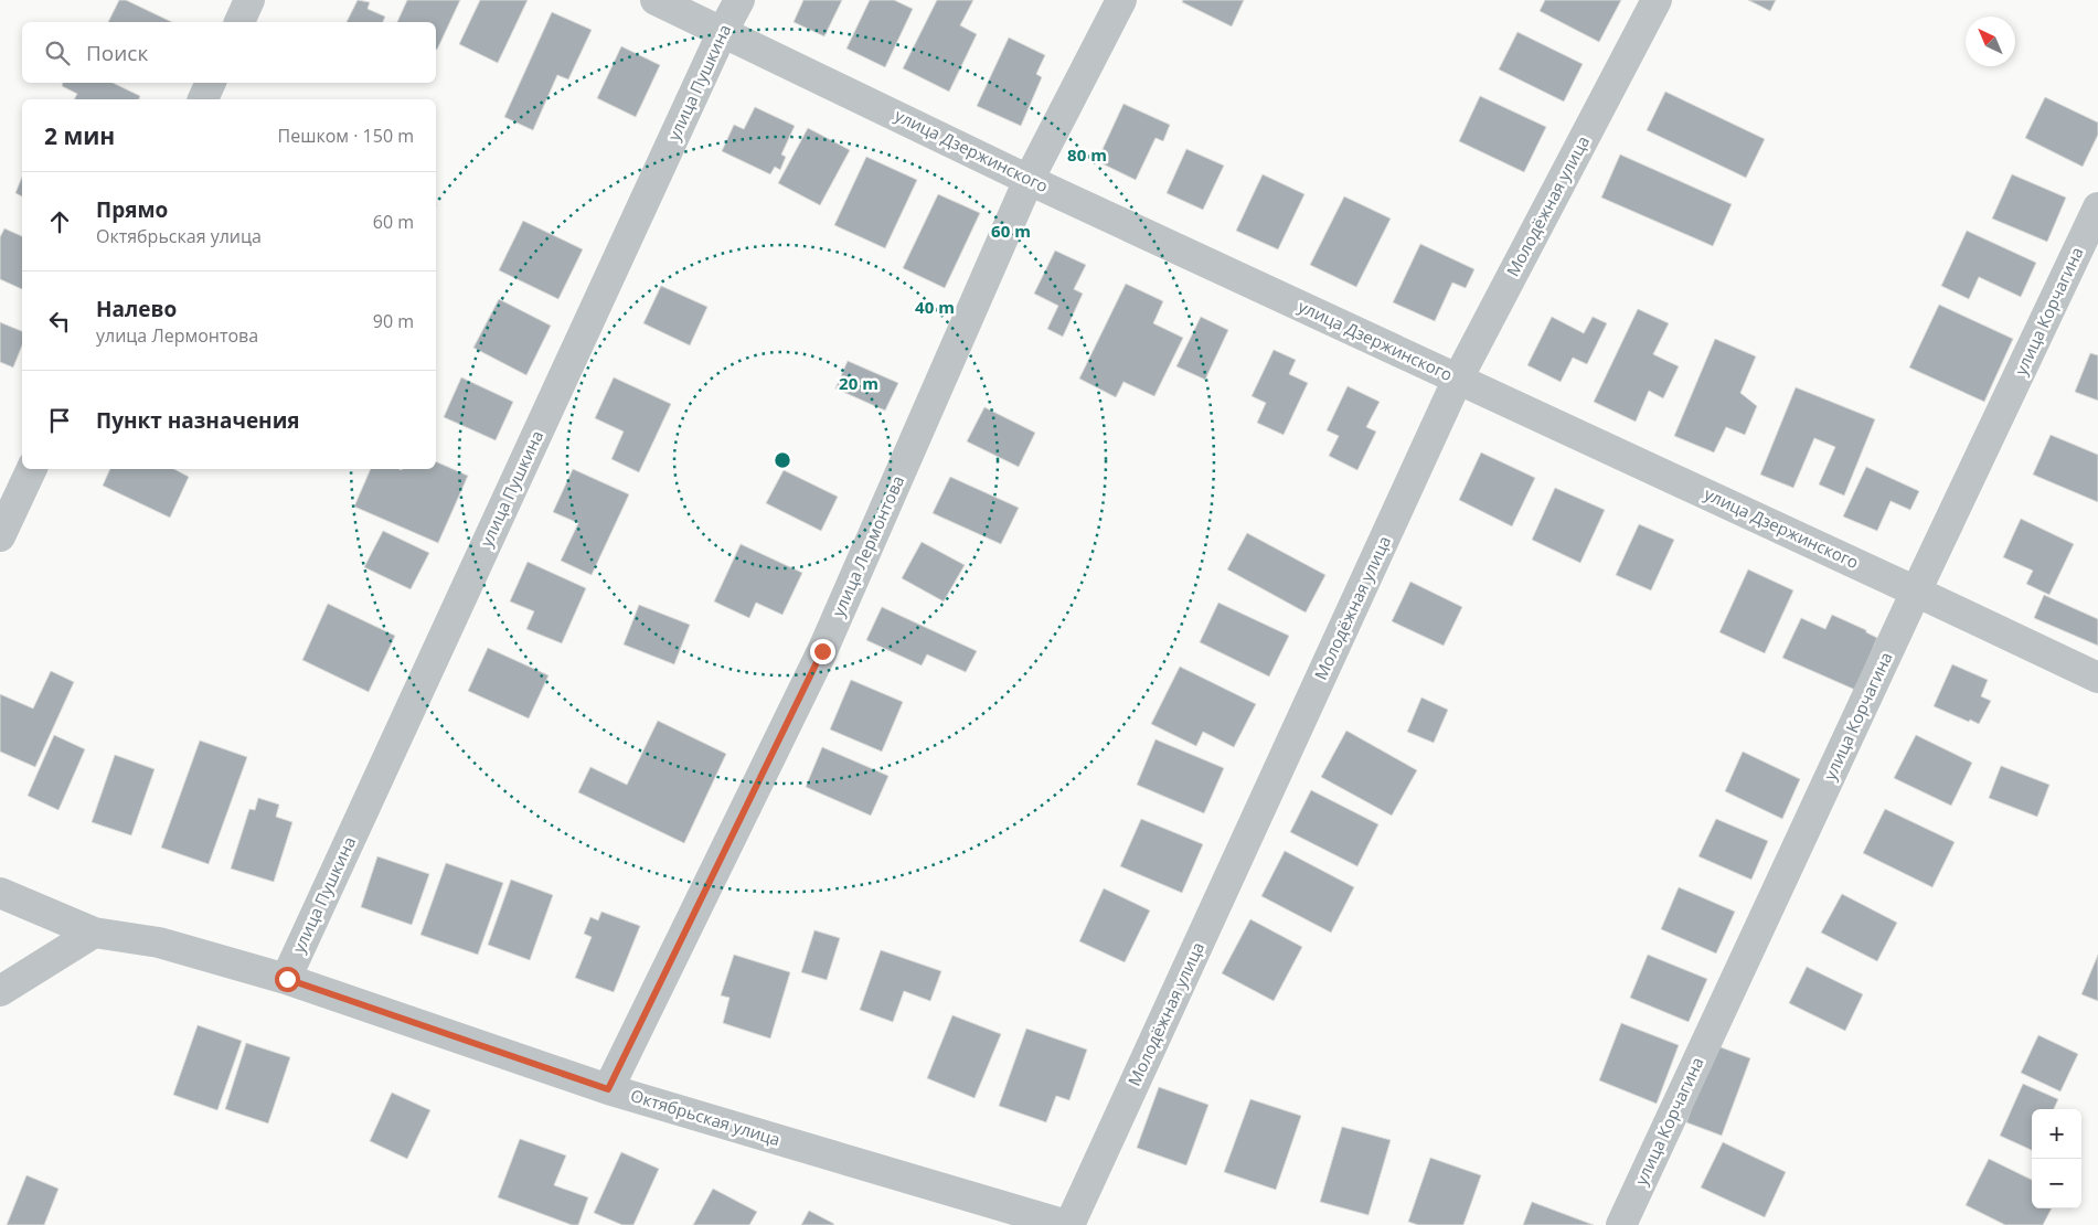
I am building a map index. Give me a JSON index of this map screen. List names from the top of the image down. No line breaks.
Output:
{"streets":{"street":["улица Пушкина","улица Дзержинского","Молодёжная улица","улица Корчагина","улица Лермонтова","Октябрьская улица"]},"crossings":[["улица Пушкина","улица Дзержинского"],["улица Пушкина","Октябрьская улица"],["улица Дзержинского","Молодёжная улица"],["улица Дзержинского","улица Корчагина"],["улица Дзержинского","улица Лермонтова"],["Молодёжная улица","Октябрьская улица"],["улица Лермонтова","Октябрьская улица"]],"north":"top left","page":{"search":"Поиск","heading":["2 мин","Пешком · 150 m"],"list":[["Прямо","Октябрьская улица","60 m"],["Налево","улица Лермонтова","90 m"],"Пункт назначения"],"map_buttons":["+","−"]},"rings":["80 m","60 m","40 m","20 m"]}
